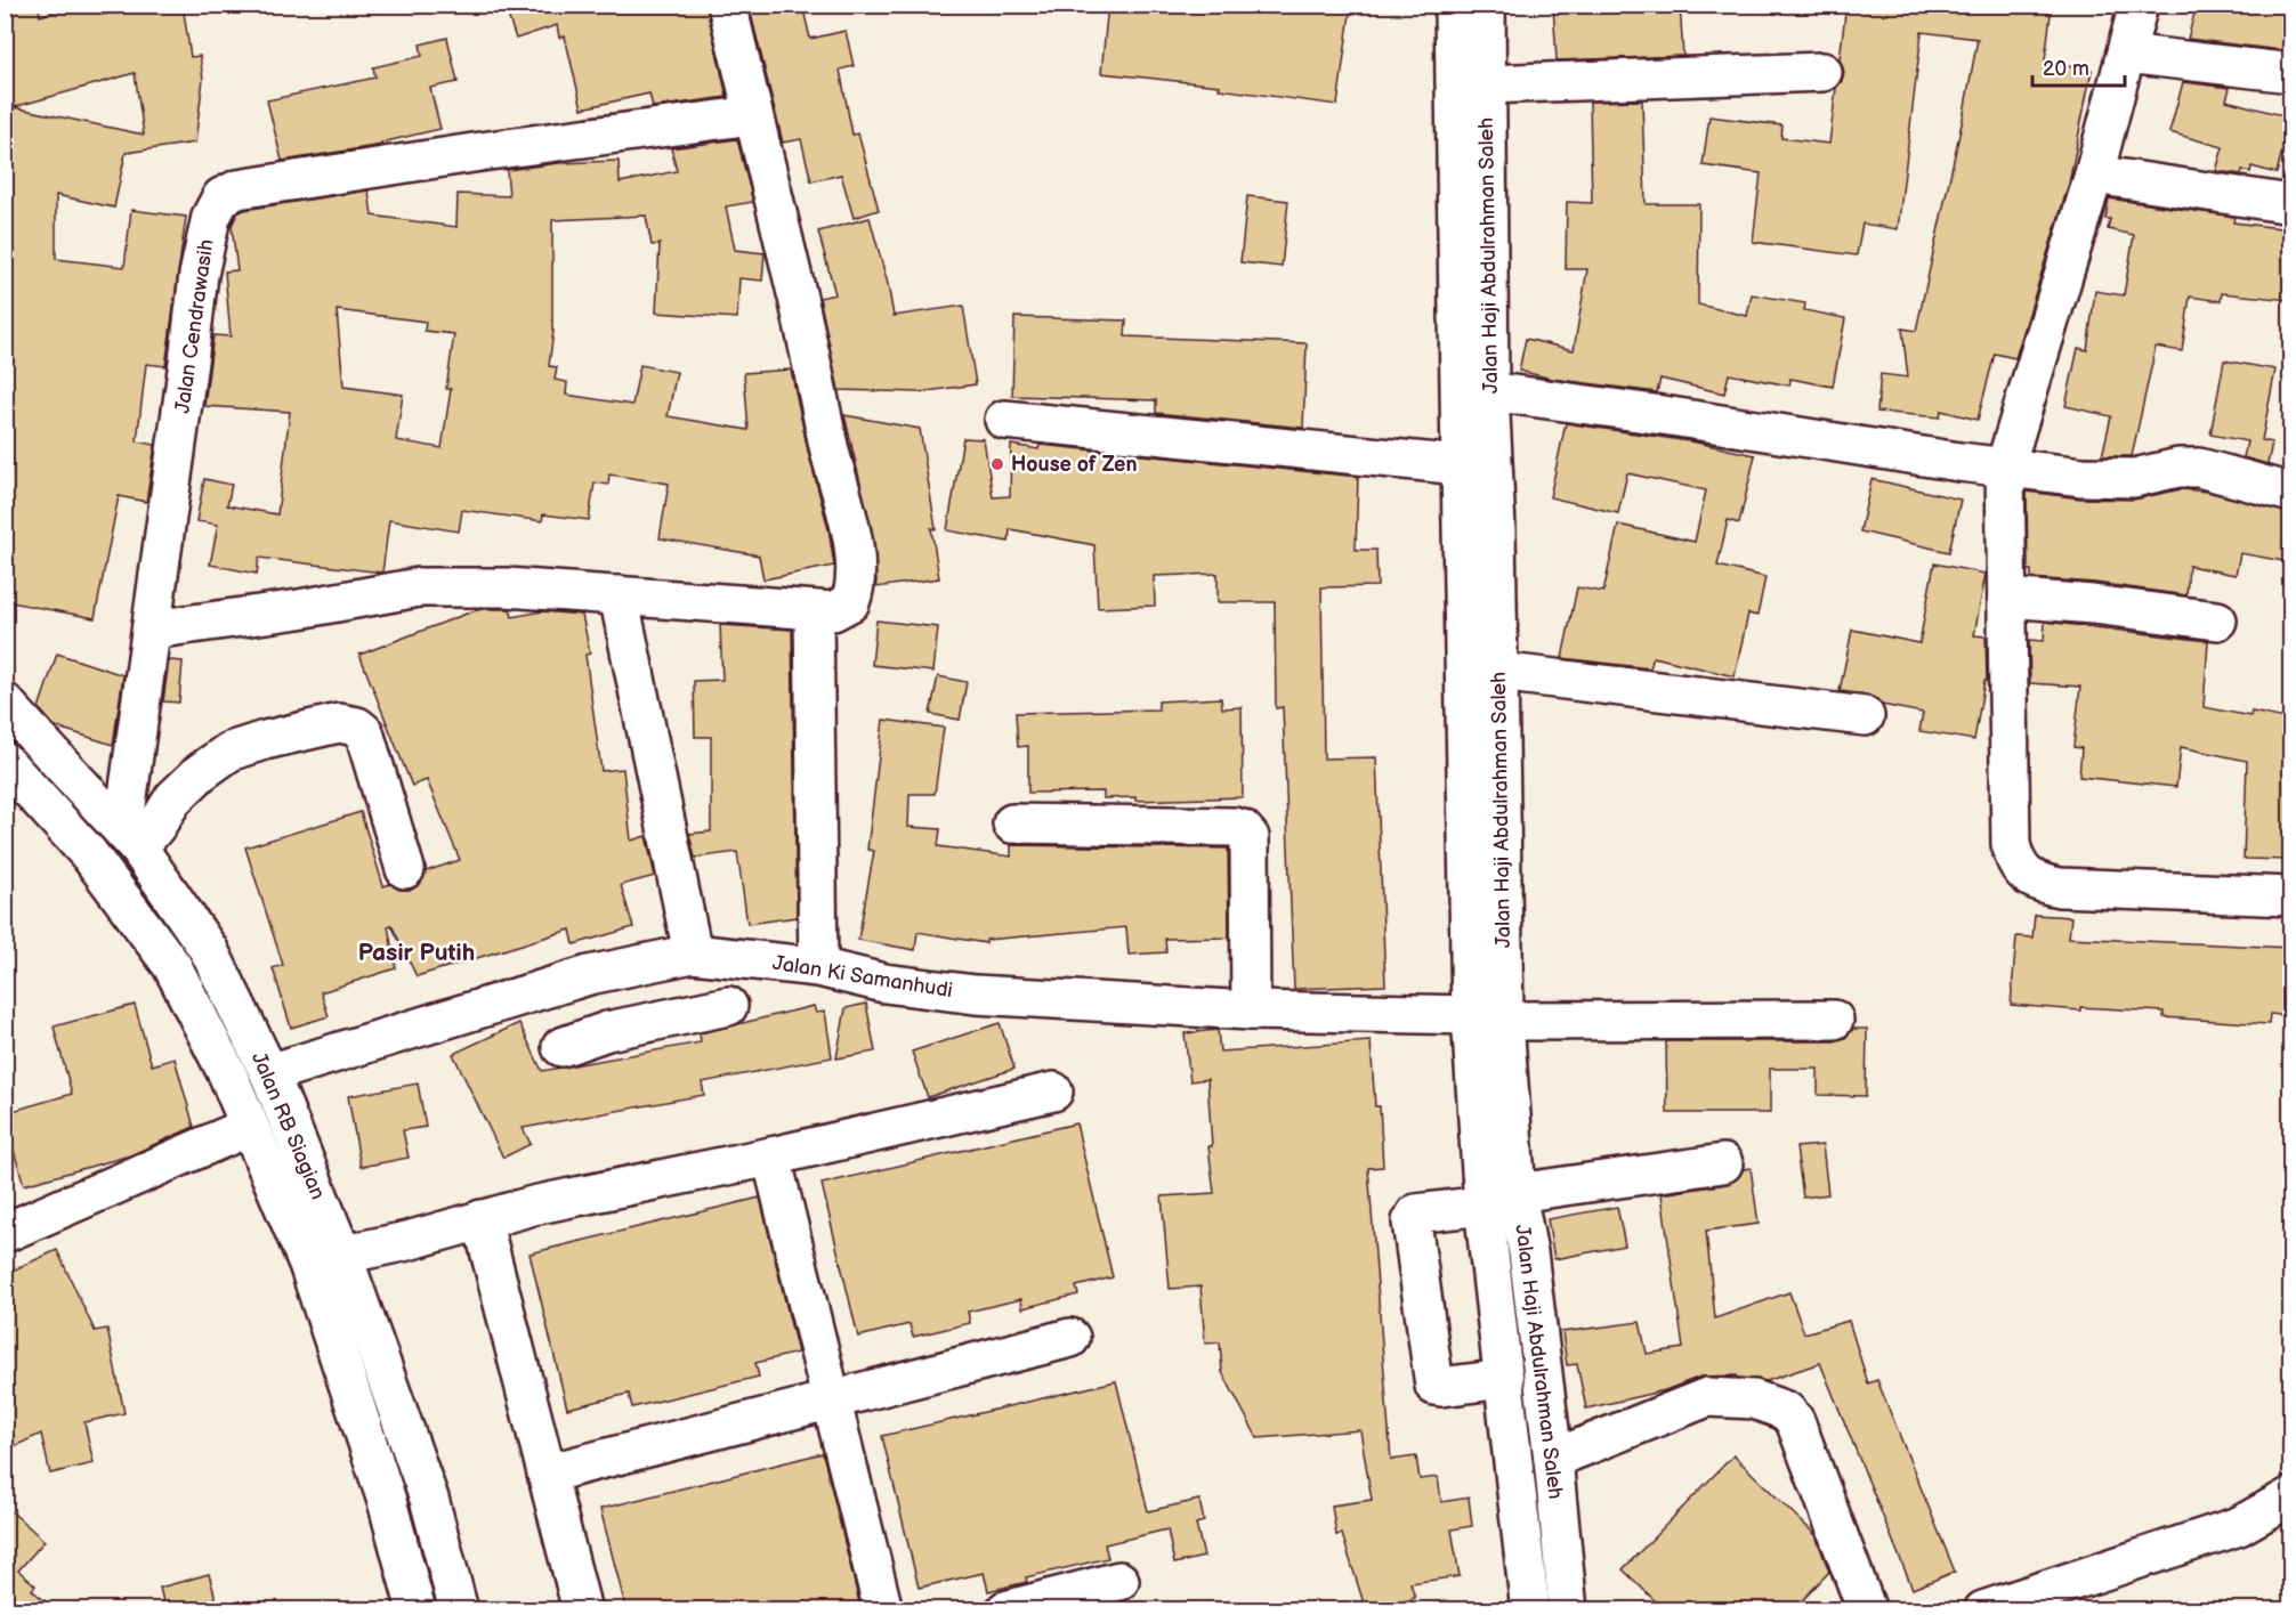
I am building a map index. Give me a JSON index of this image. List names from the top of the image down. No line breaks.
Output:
{"streets":{"main road":["Jalan Haji Abdulrahman Saleh","Jalan Cendrawasih","Jalan Ki Samanhudi","Jalan RB Siagian"]},"crossings":[["Jalan Haji Abdulrahman Saleh","Jalan Ki Samanhudi"],["Jalan Cendrawasih","Jalan RB Siagian"],["Jalan Ki Samanhudi","Jalan RB Siagian"]],"districts":["Pasir Putih"],"places":["House of Zen"],"scale_bar":"20 m"}
